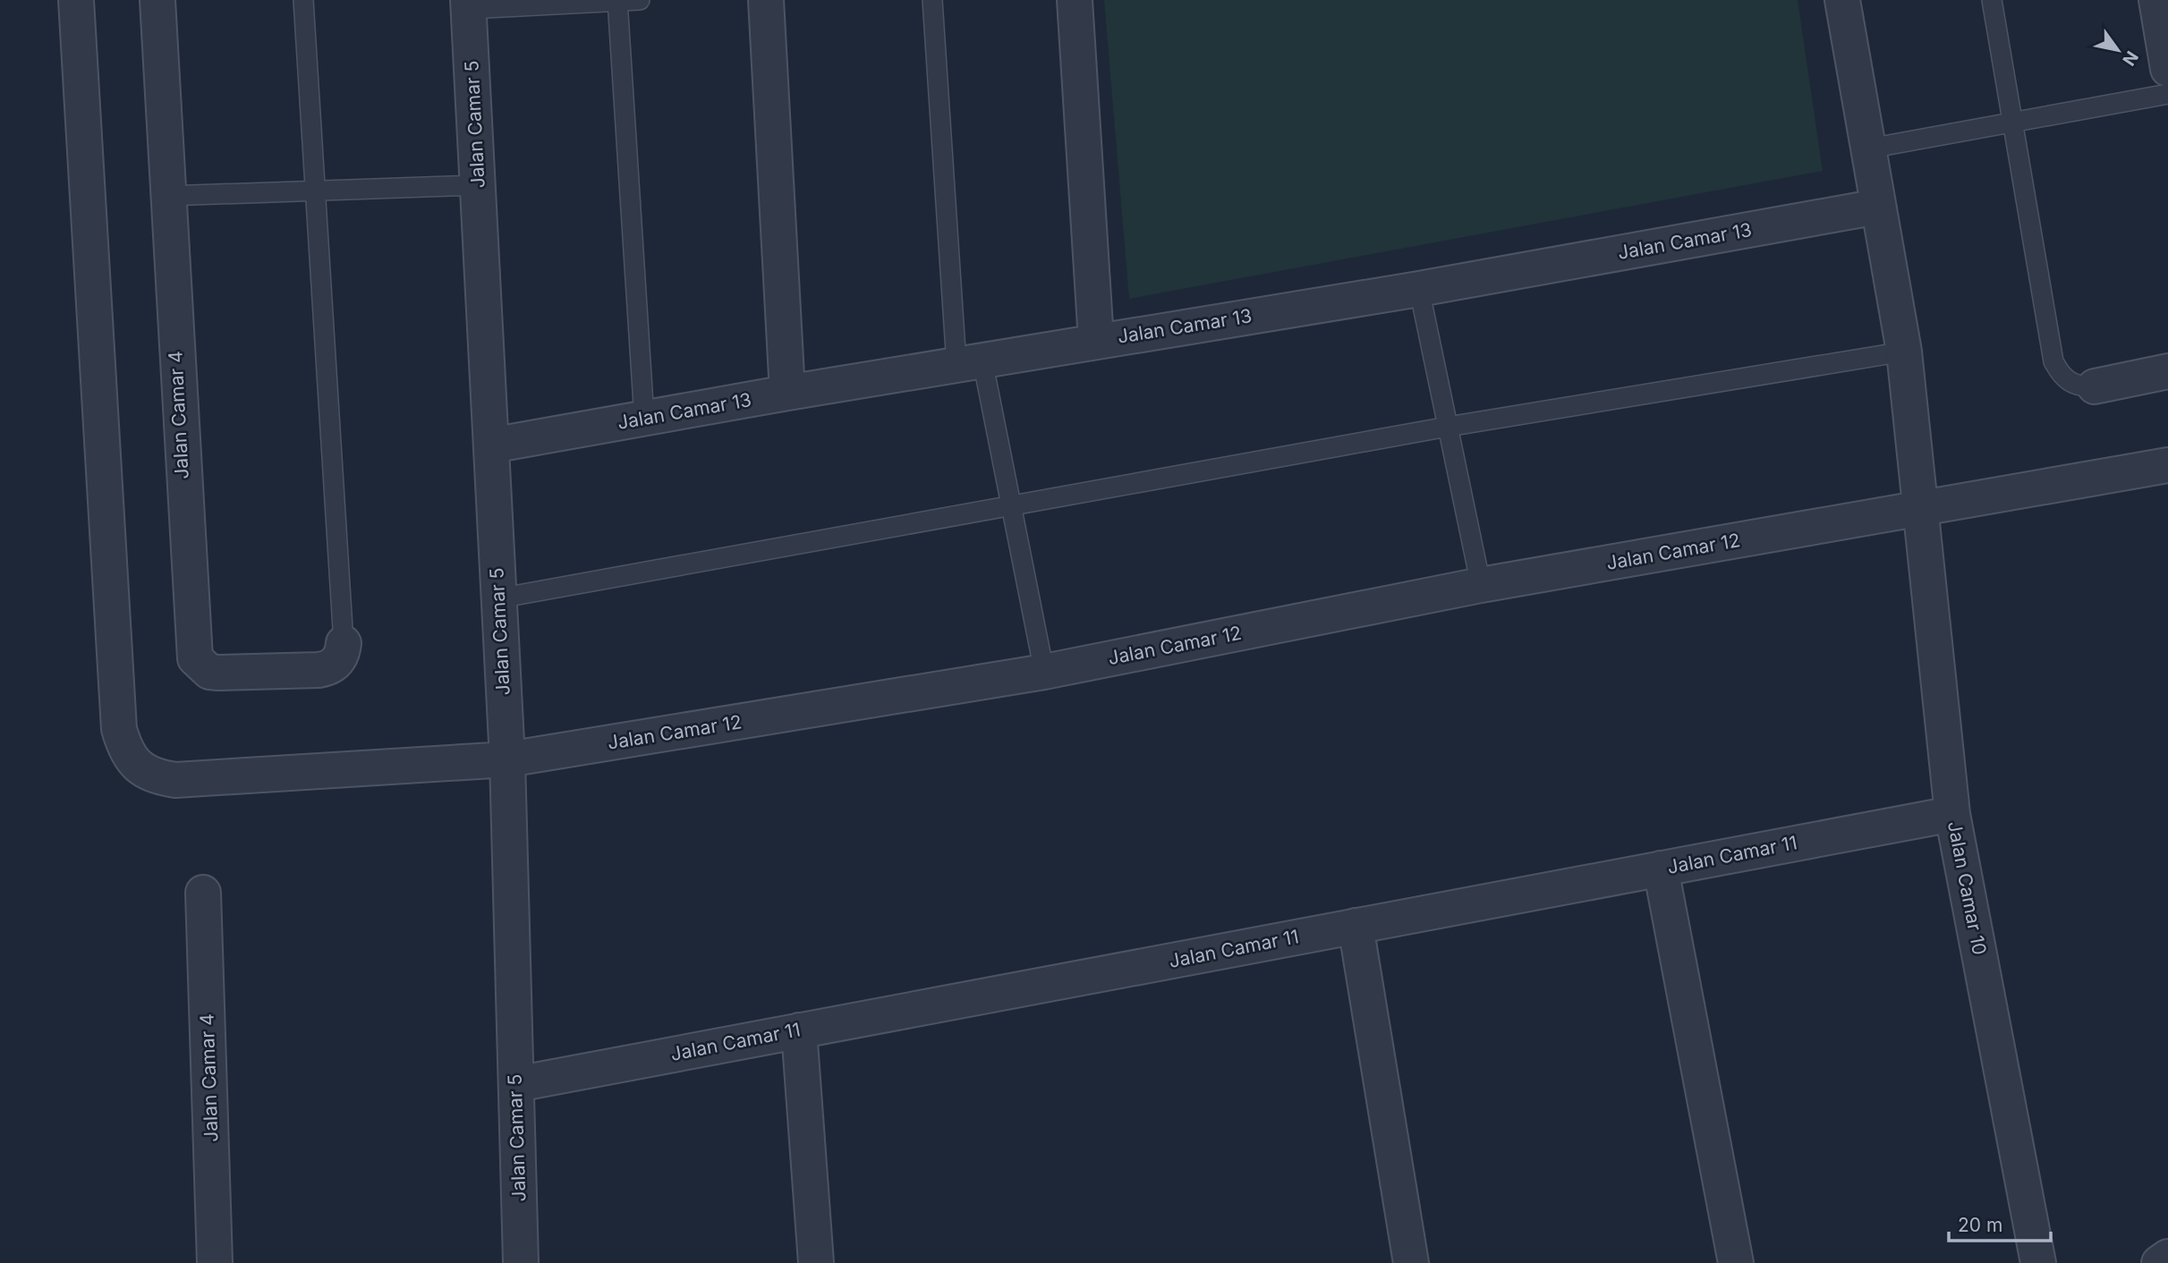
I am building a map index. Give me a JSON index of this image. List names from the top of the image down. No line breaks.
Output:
{"streets":{"street":["Jalan Camar 5","Jalan Camar 13","Jalan Camar 4","Jalan Camar 12","Jalan Camar 11","Jalan Camar 10"]},"crossings":[["Jalan Camar 5","Jalan Camar 13"],["Jalan Camar 5","Jalan Camar 12"],["Jalan Camar 5","Jalan Camar 11"],["Jalan Camar 13","Jalan Camar 10"],["Jalan Camar 12","Jalan Camar 10"],["Jalan Camar 11","Jalan Camar 10"]],"scale_bar":"20 m","north":"bottom right"}
